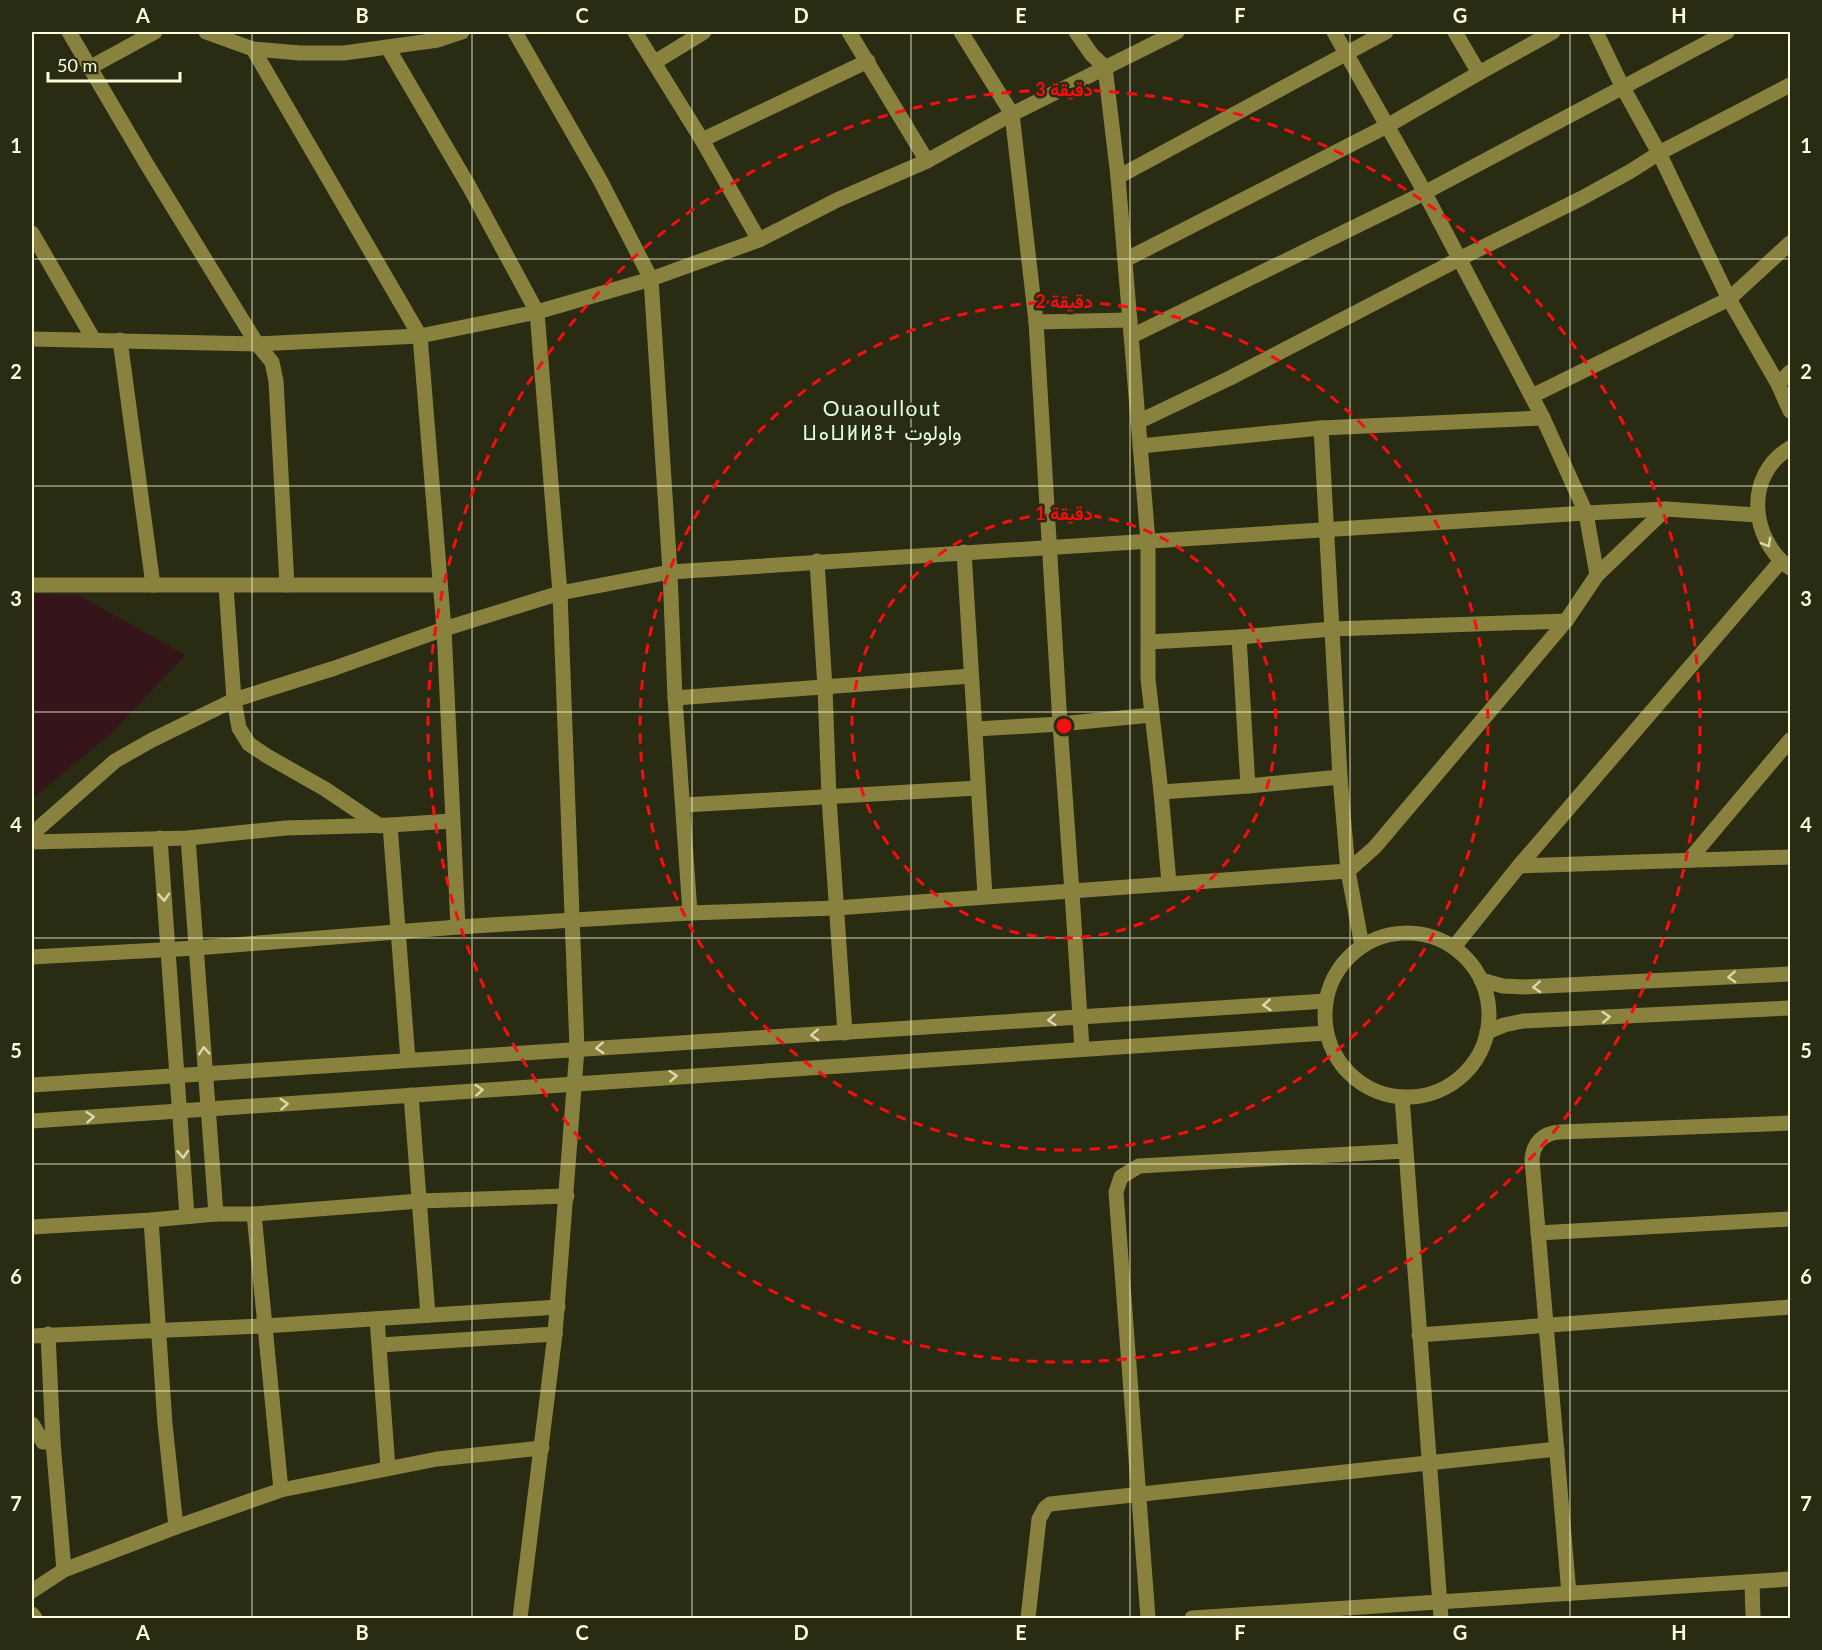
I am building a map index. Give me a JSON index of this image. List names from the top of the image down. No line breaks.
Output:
{"districts":["Ouaoullout ⵡⴰⵡⵍⵍⵓⵜ واولوت"],"scale_bar":"50 m","grid":{"columns":["A","B","C","D","E","F","G","H"],"rows":["1","2","3","4","5","6","7"]},"rings":["3 دقيقة","2 دقيقة","1 دقيقة"]}
